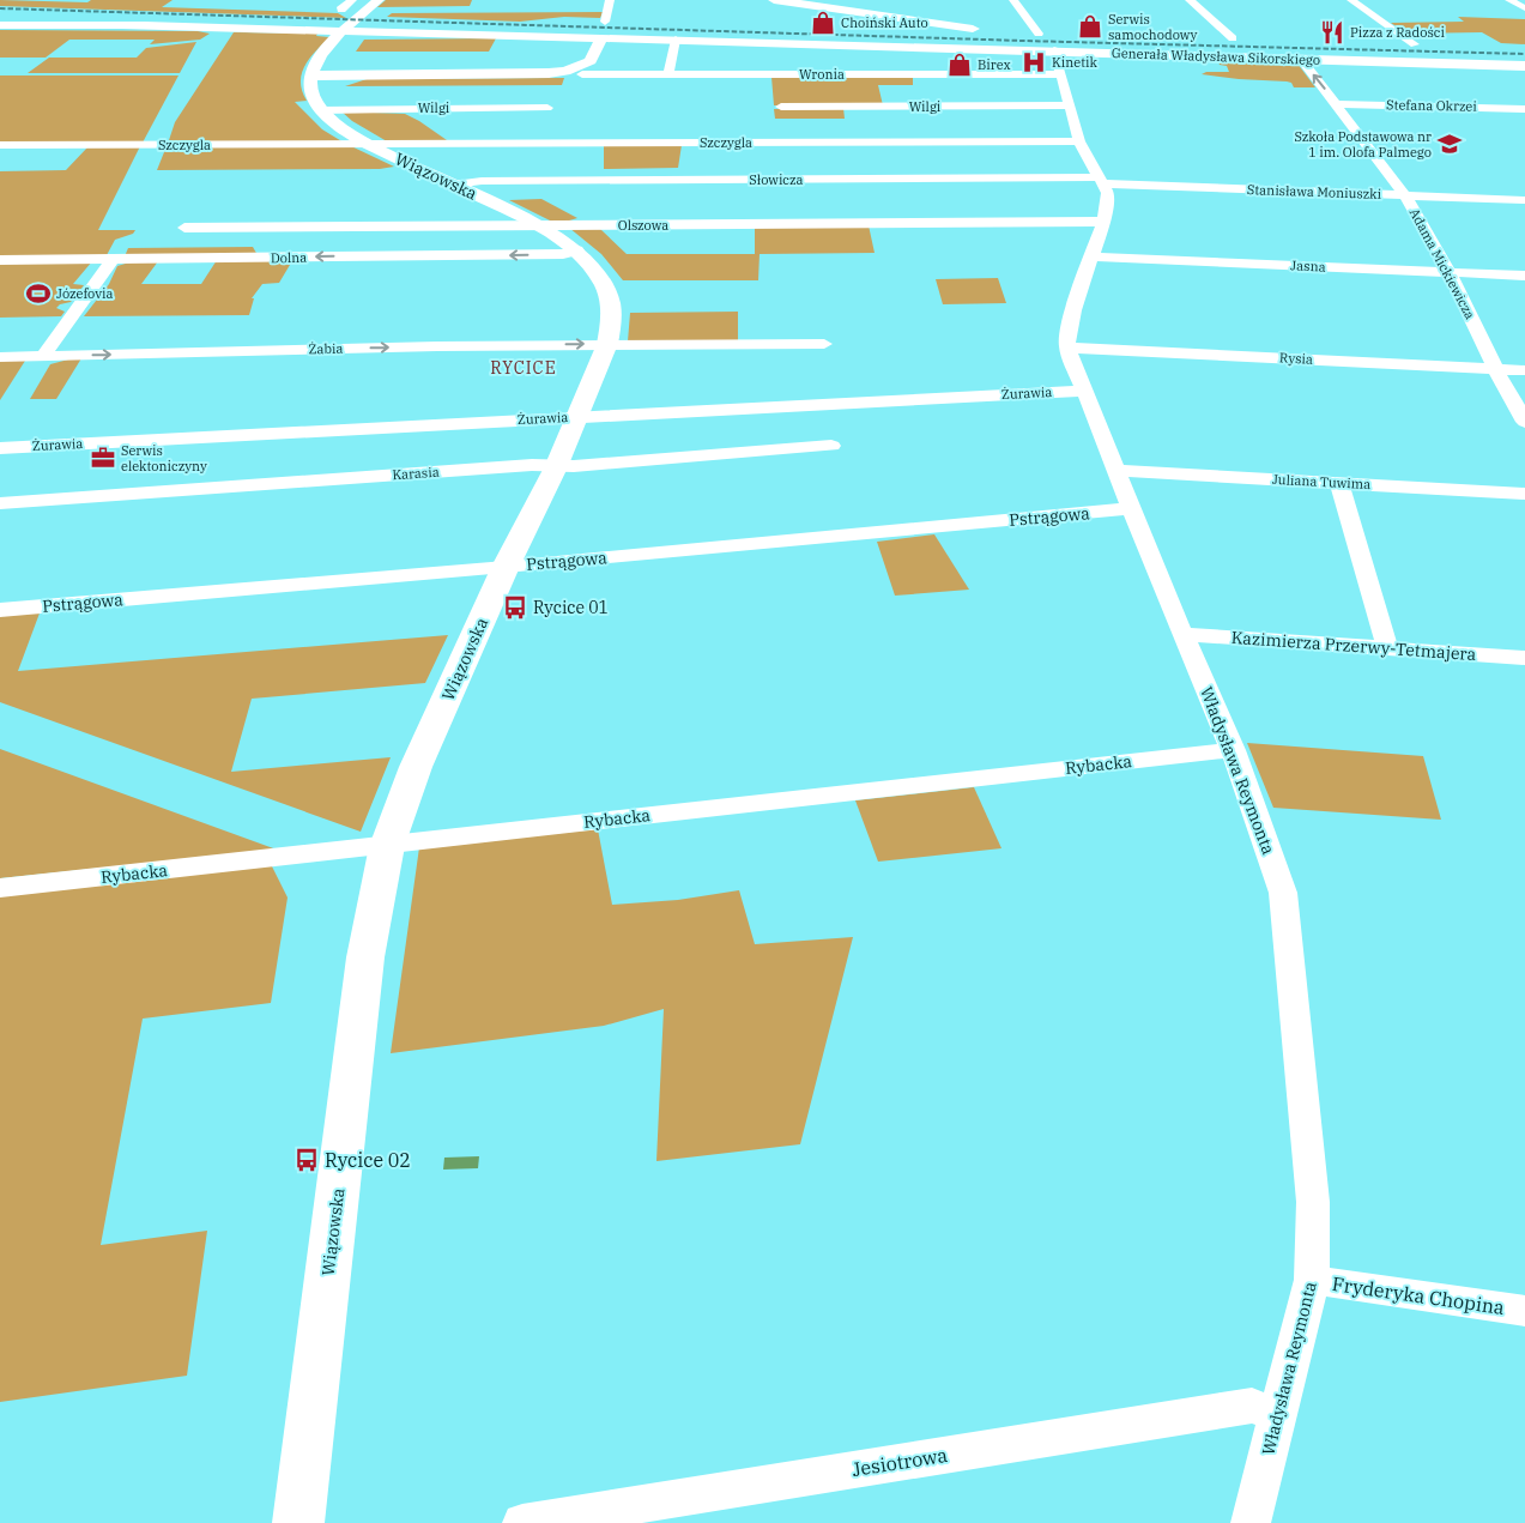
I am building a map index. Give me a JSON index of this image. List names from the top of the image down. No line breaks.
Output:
{"streets":{"main road":["Generała Władysława Sikorskiego","Wiązowska"],"street":["Wronia","Stefana Okrzei","Wilgi","Szczygla","Słowicza","Stanisława Moniuszki","Olszowa","Dolna","Adama Mickiewicza","Jasna","Żabia","Rysia","Żurawia","Karasia","Juliana Tuwima","Pstrągowa","Kazimierza Przerwy-Tetmajera","Rybacka","Władysława Reymonta","Fryderyka Chopina","Jesiotrowa"]},"crossings":[["Generała Władysława Sikorskiego","Wronia"],["Generała Władysława Sikorskiego","Adama Mickiewicza"],["Stefana Okrzei","Adama Mickiewicza"],["Wilgi","Wiązowska"],["Szczygla","Wiązowska"],["Wiązowska","Słowicza"],["Wiązowska","Olszowa"],["Wiązowska","Dolna"],["Wiązowska","Żabia"],["Wiązowska","Żurawia"],["Wiązowska","Karasia"],["Wiązowska","Pstrągowa"],["Wiązowska","Rybacka"],["Słowicza","Stanisława Moniuszki"],["Stanisława Moniuszki","Adama Mickiewicza"],["Adama Mickiewicza","Jasna"],["Adama Mickiewicza","Rysia"],["Rysia","Władysława Reymonta"],["Żurawia","Władysława Reymonta"],["Juliana Tuwima","Władysława Reymonta"],["Pstrągowa","Władysława Reymonta"],["Kazimierza Przerwy-Tetmajera","Władysława Reymonta"],["Rybacka","Władysława Reymonta"],["Władysława Reymonta","Fryderyka Chopina"],["Władysława Reymonta","Jesiotrowa"]],"one_way":["Dolna","Żabia"],"districts":["RYCICE"],"places":{"shop":["Choiński Auto","Serwis samochodowy","Birex"],"restaurant":["Pizza z Radości"],"hospital":["Kinetik"],"school or university":["Szkoła Podstawowa nr 1 im. Olofa Palmego"],"sports":["Józefovia"],"office":["Serwis elektoniczyny"],"bus stop":["Rycice 01","Rycice 02"]}}
